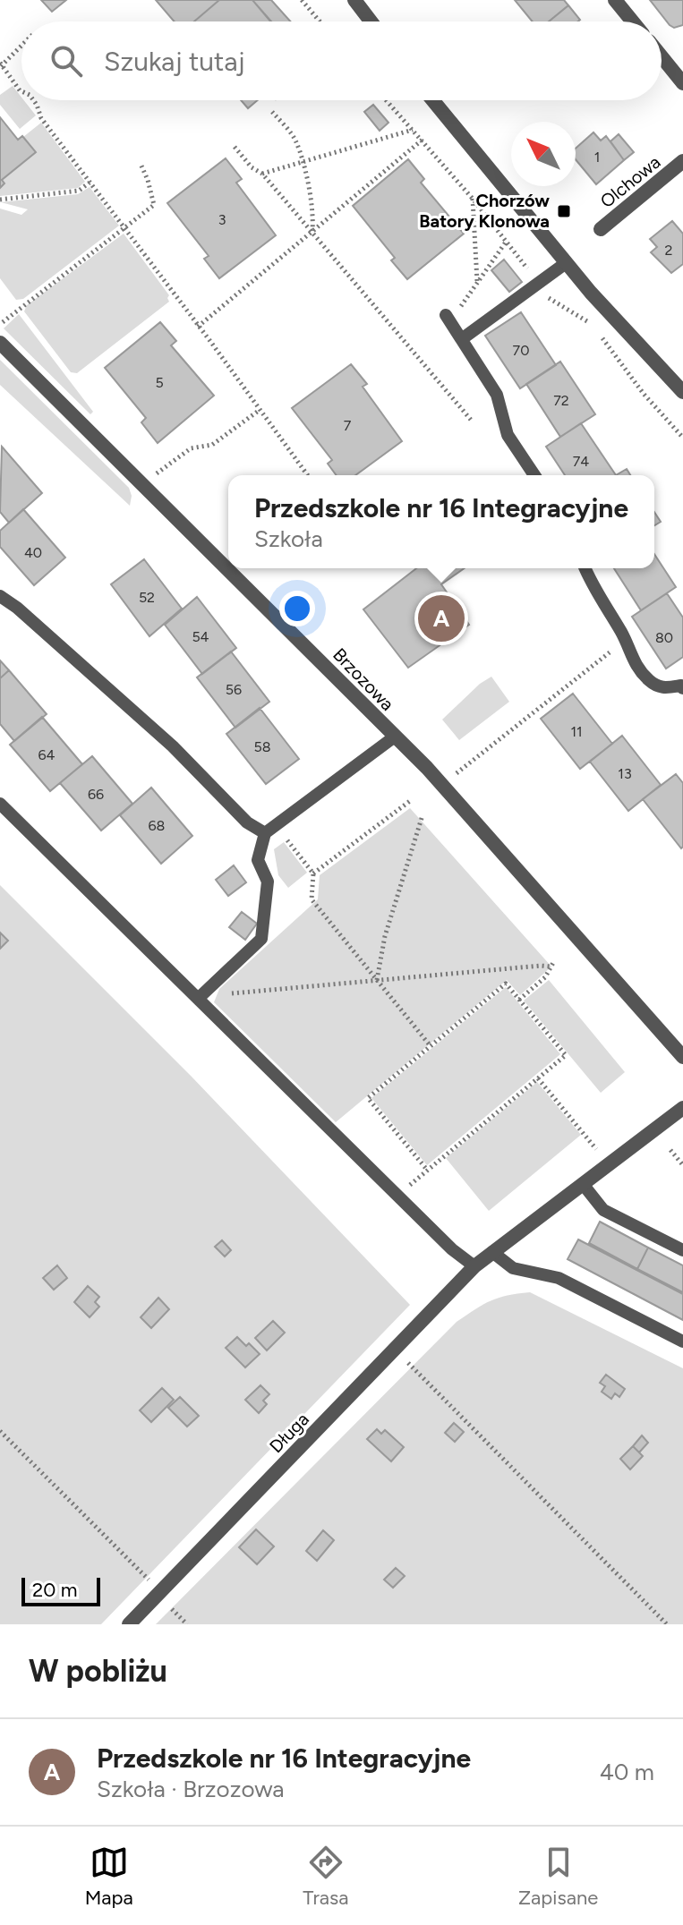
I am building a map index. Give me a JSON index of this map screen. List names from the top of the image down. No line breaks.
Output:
{"streets":{"street":["Olchowa","Brzozowa","Długa"]},"places":{"transit":["Chorzów Batory Klonowa"]},"house_numbers":["1","3","2","70","5","72","7","74","40","52","54","80","56","11","58","64","13","66","68"],"scale_bar":"20 m","north":"top left","page":{"search":"Szukaj tutaj","popup":["Przedszkole nr 16 Integracyjne","Szkoła"],"pins":"A","scale":"20 m","heading":"W pobliżu","list":[{"mark":"A","name":"Przedszkole nr 16 Integracyjne","note":"Szkoła · Brzozowa","value":"40 m"}],"nav":["Mapa","Trasa","Zapisane"]}}
